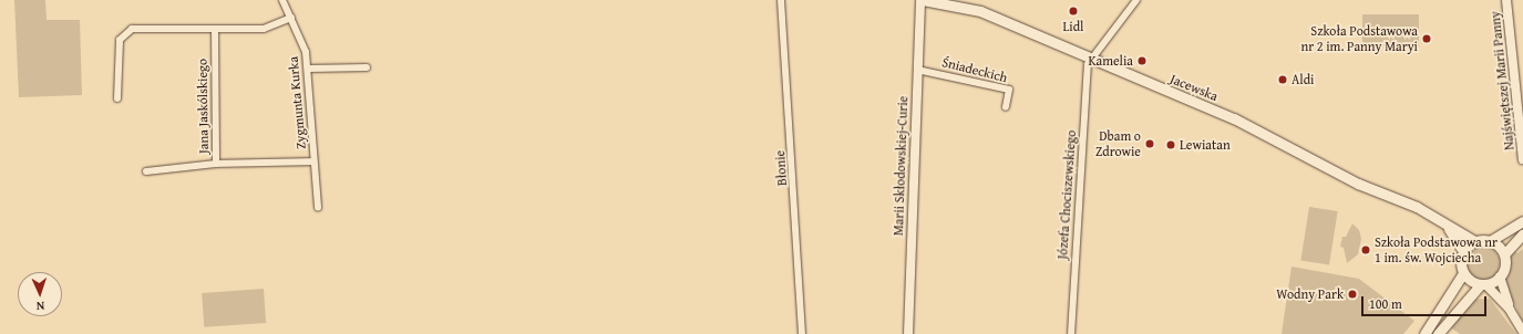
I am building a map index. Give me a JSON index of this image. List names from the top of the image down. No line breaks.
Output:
{"streets":{"main road":["Jacewska"],"street":["Śniadeckich","Najświętszej Marii Panny","Zygmunta Kurka","Jana Jaskólskiego","Marii Skłodowskiej-Curie","Błonie","Józefa Chociszewskiego"]},"crossings":[["Śniadeckich","Marii Skłodowskiej-Curie"],["Jacewska","Marii Skłodowskiej-Curie"],["Jacewska","Józefa Chociszewskiego"],["Zygmunta Kurka","Jana Jaskólskiego"]],"places":["Lidl","Szkoła Podstawowa nr 2 im. Panny Maryi","Kamelia","Aldi","Dbam o Zdrowie","Lewiatan","Szkoła Podstawowa nr 1 im. św. Wojciecha","Wodny Park"],"scale_bar":"100 m","north":"bottom"}
